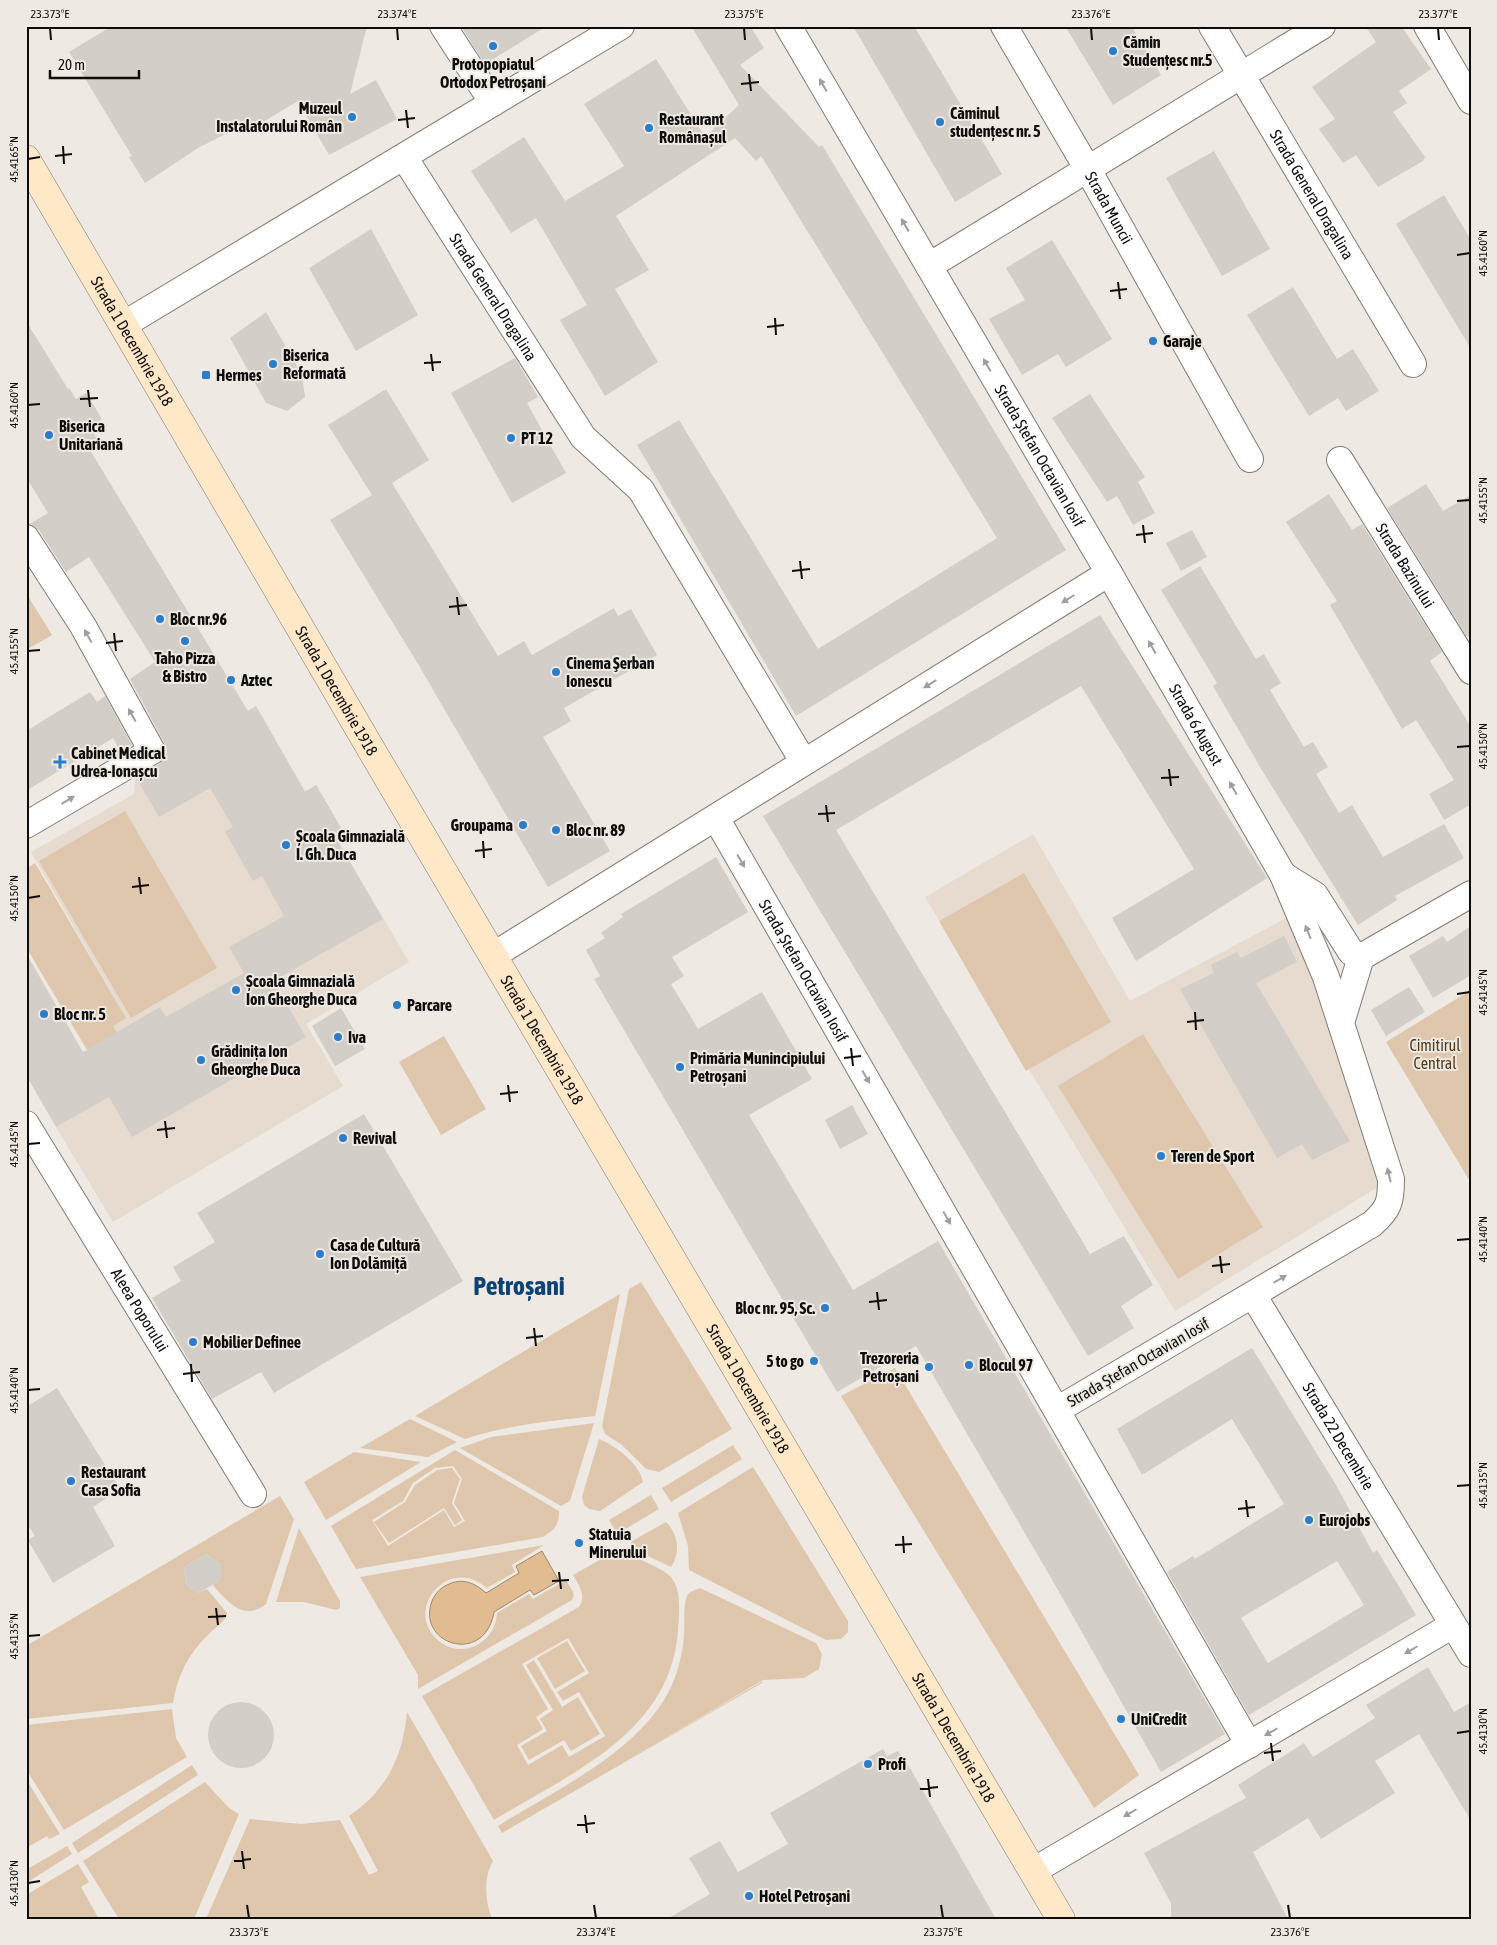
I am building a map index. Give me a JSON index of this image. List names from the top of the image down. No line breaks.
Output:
{"streets":{"main road":["Strada 1 Decembrie 1918"],"street":["Strada General Dragalina","Strada Muncii","Strada Ștefan Octavian Iosif","Strada Bazinului","Strada 6 August","Aleea Poporului","Strada 22 Decembrie"]},"crossings":[["Strada General Dragalina","Strada Muncii"],["Strada Ștefan Octavian Iosif","Strada 6 August"],["Strada Ștefan Octavian Iosif","Strada 22 Decembrie"]],"one_way":["Strada 6 August"],"districts":["Petroșani"],"parks":["Cimitirul Central"],"places":{"other":["Protopopiatul Ortodox Petroșani","Cămin Studențesc nr.5","Muzeul Instalatorului Român","Căminul studențesc nr. 5","Restaurant Românașul","Garaje","Biserica Reformată","Biserica Unitariană","PT 12","Bloc nr.96","Taho Pizza & Bistro","Cinema Şerban Ionescu","Aztec","Groupama","Bloc nr. 89","Școala Gimnazială I. Gh. Duca","Școala Gimnazială Ion Gheorghe Duca","Parcare","Bloc nr. 5","Iva","Grădinița Ion Gheorghe Duca","Primăria Munincipiului Petroșani","Revival","Teren de Sport","Casa de Cultură Ion Dolămiță","Bloc nr. 95, Sc.","Mobilier Definee","5 to go","Blocul 97","Trezoreria Petroșani","Restaurant Casa Sofia","Eurojobs","Statuia Minerului","UniCredit","Profi","Hotel Petroşani"],"transit":["Hermes"],"health":["Cabinet Medical Udrea-Ionașcu"]},"scale_bar":"20 m","coordinates":["23.373°E","23.374°E","23.375°E","23.376°E","23.377°E","45.4165°N","45.4160°N","45.4155°N","45.4150°N","45.4145°N","45.4140°N","45.4135°N","45.4130°N"]}
